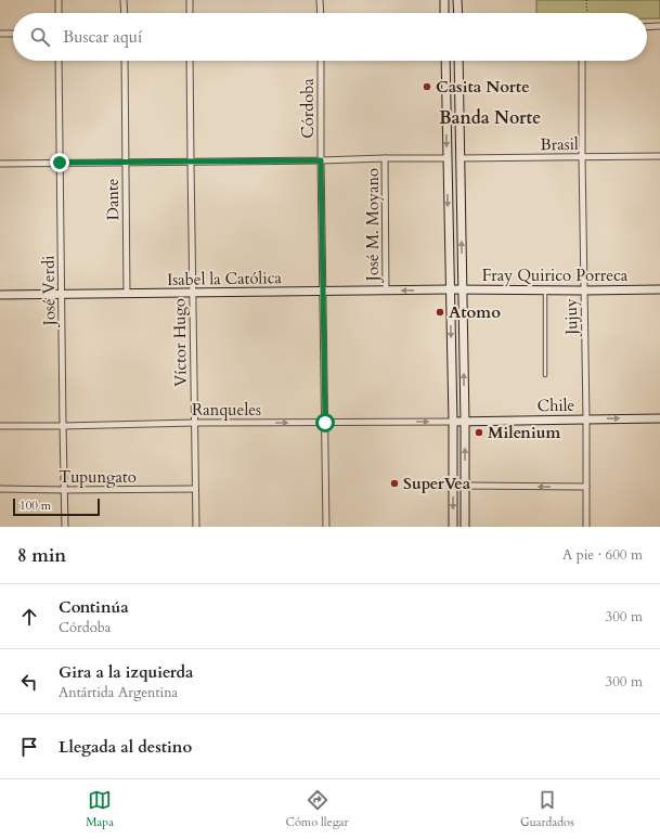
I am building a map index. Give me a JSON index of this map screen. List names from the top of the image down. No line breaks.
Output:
{"streets":{"main road":["Fray Quirico Porreca","Isabel la Católica","Chile"],"street":["Córdoba","Brasil","Dante","José M. Moyano","José Verdi","Jujuy","Víctor Hugo","Ranqueles","Tupungato"]},"crossings":[["Córdoba","Isabel la Católica"],["Córdoba","Ranqueles"],["Brasil","Jujuy"],["Dante","Isabel la Católica"],["José M. Moyano","Isabel la Católica"],["Fray Quirico Porreca","Isabel la Católica"],["Fray Quirico Porreca","Jujuy"],["Isabel la Católica","José Verdi"],["Isabel la Católica","Víctor Hugo"],["José Verdi","Ranqueles"],["José Verdi","Tupungato"],["Jujuy","Chile"],["Víctor Hugo","Ranqueles"],["Víctor Hugo","Tupungato"],["Chile","Ranqueles"]],"one_way":["Chile","Ranqueles"],"districts":["Banda Norte"],"places":["Casita Norte","Atomo","Milenium","SuperVea"],"scale_bar":"100 m","page":{"search":"Buscar aquí","scale":"100 m","heading":["8 min","A pie · 600 m"],"list":[["Continúa","Córdoba","300 m"],["Gira a la izquierda","Antártida Argentina","300 m"],"Llegada al destino"],"nav":["Mapa","Cómo llegar","Guardados"]}}
